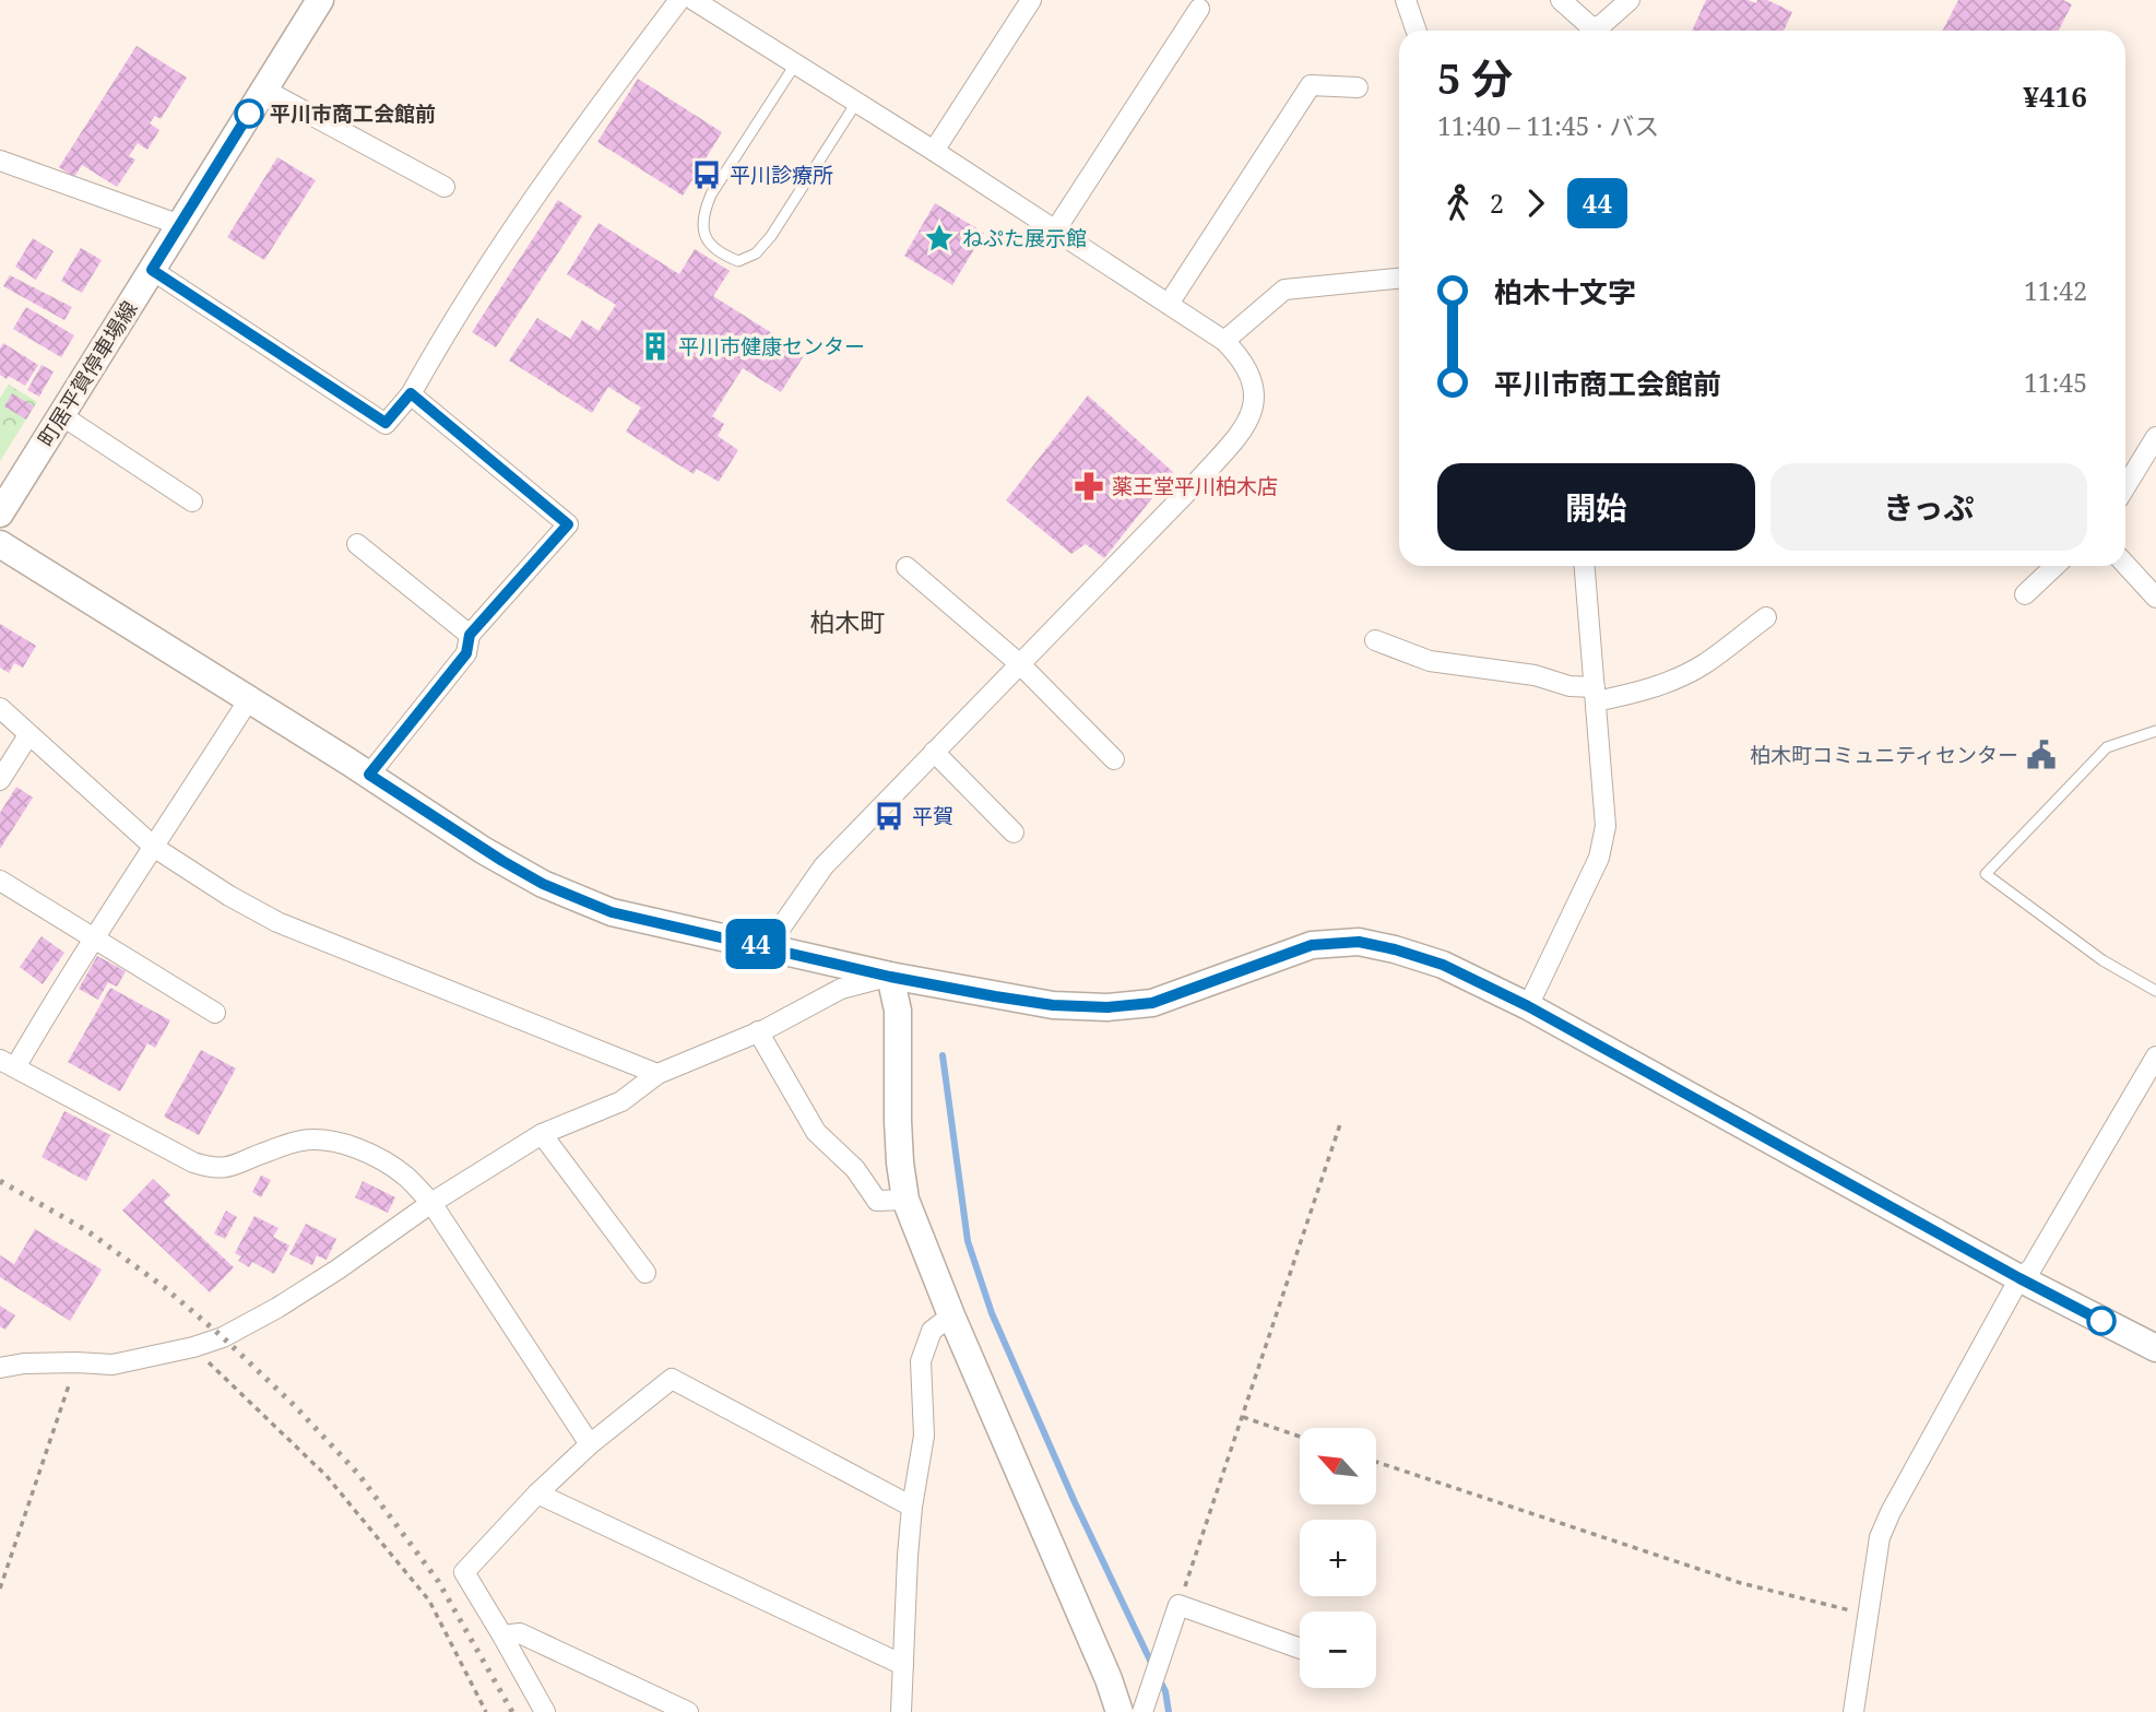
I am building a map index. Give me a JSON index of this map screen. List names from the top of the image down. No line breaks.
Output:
{"streets":{"street":["町居平賀停車場線"]},"districts":["柏木町"],"places":{"other":["平川市商工会館前"],"bus stop":["平川診療所","平賀"],"place":["ねぷた展示館"],"building":["平川市健康センター"],"pharmacy":["薬王堂平川柏木店"],"public building":["柏木町コミュニティセンター"]},"lines":["bus line 44"],"north":"top left","page":{"on_map":"44","heading":["5 分","11:40 – 11:45 · バス","¥416"],"legs":["2","44"],"list":[{"name":"柏木十文字","value":"11:42"},{"name":"平川市商工会館前","value":"11:45"}],"buttons":["開始","きっぷ"],"map_buttons":["+","−"]}}
